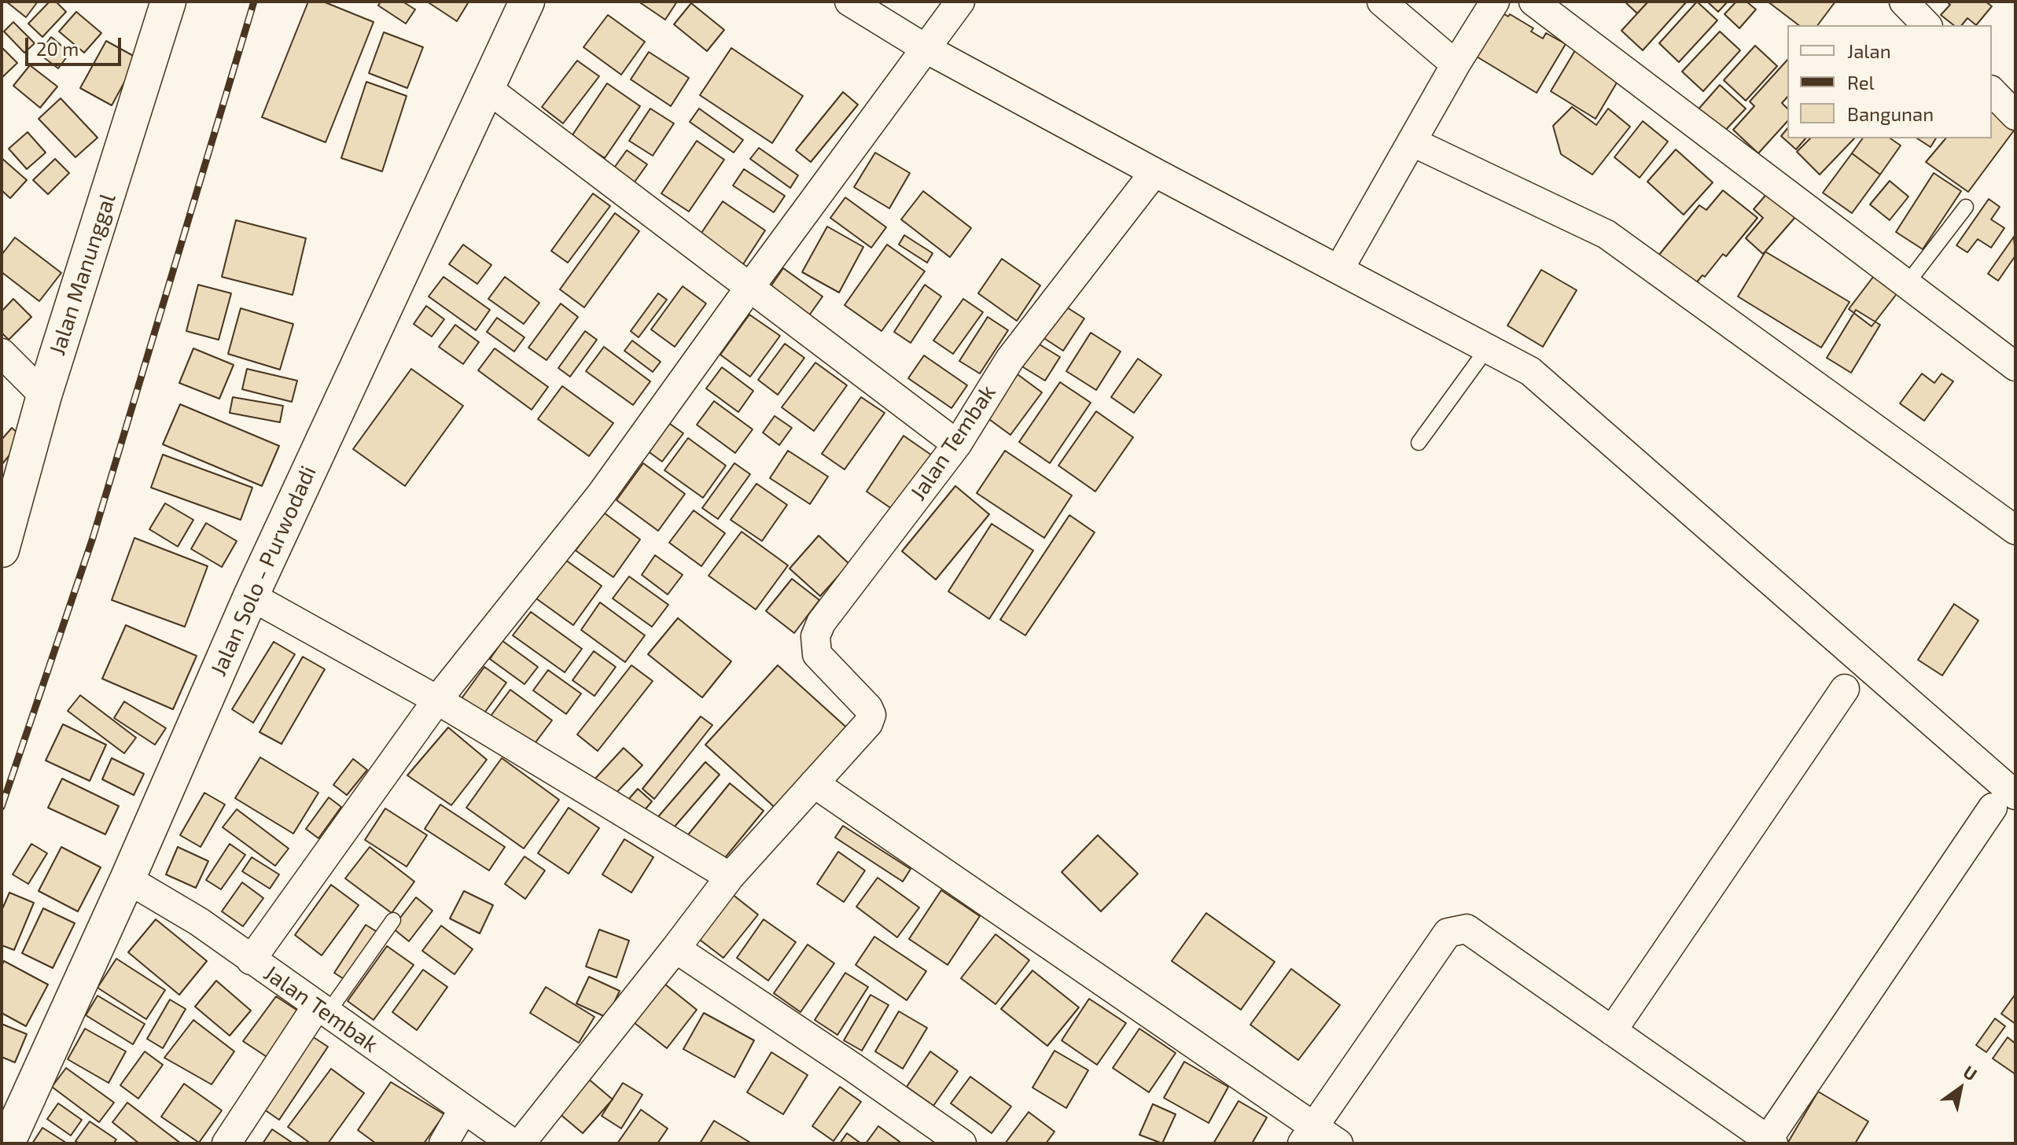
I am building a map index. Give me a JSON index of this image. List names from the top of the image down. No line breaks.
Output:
{"streets":{"main road":["Jalan Manunggal","Jalan Solo - Purwodadi"],"street":["Jalan Tembak"]},"crossings":[["Jalan Tembak","Jalan Solo - Purwodadi"]],"legend":["Jalan","Rel","Bangunan"],"scale_bar":"20 m","north":"top right"}
